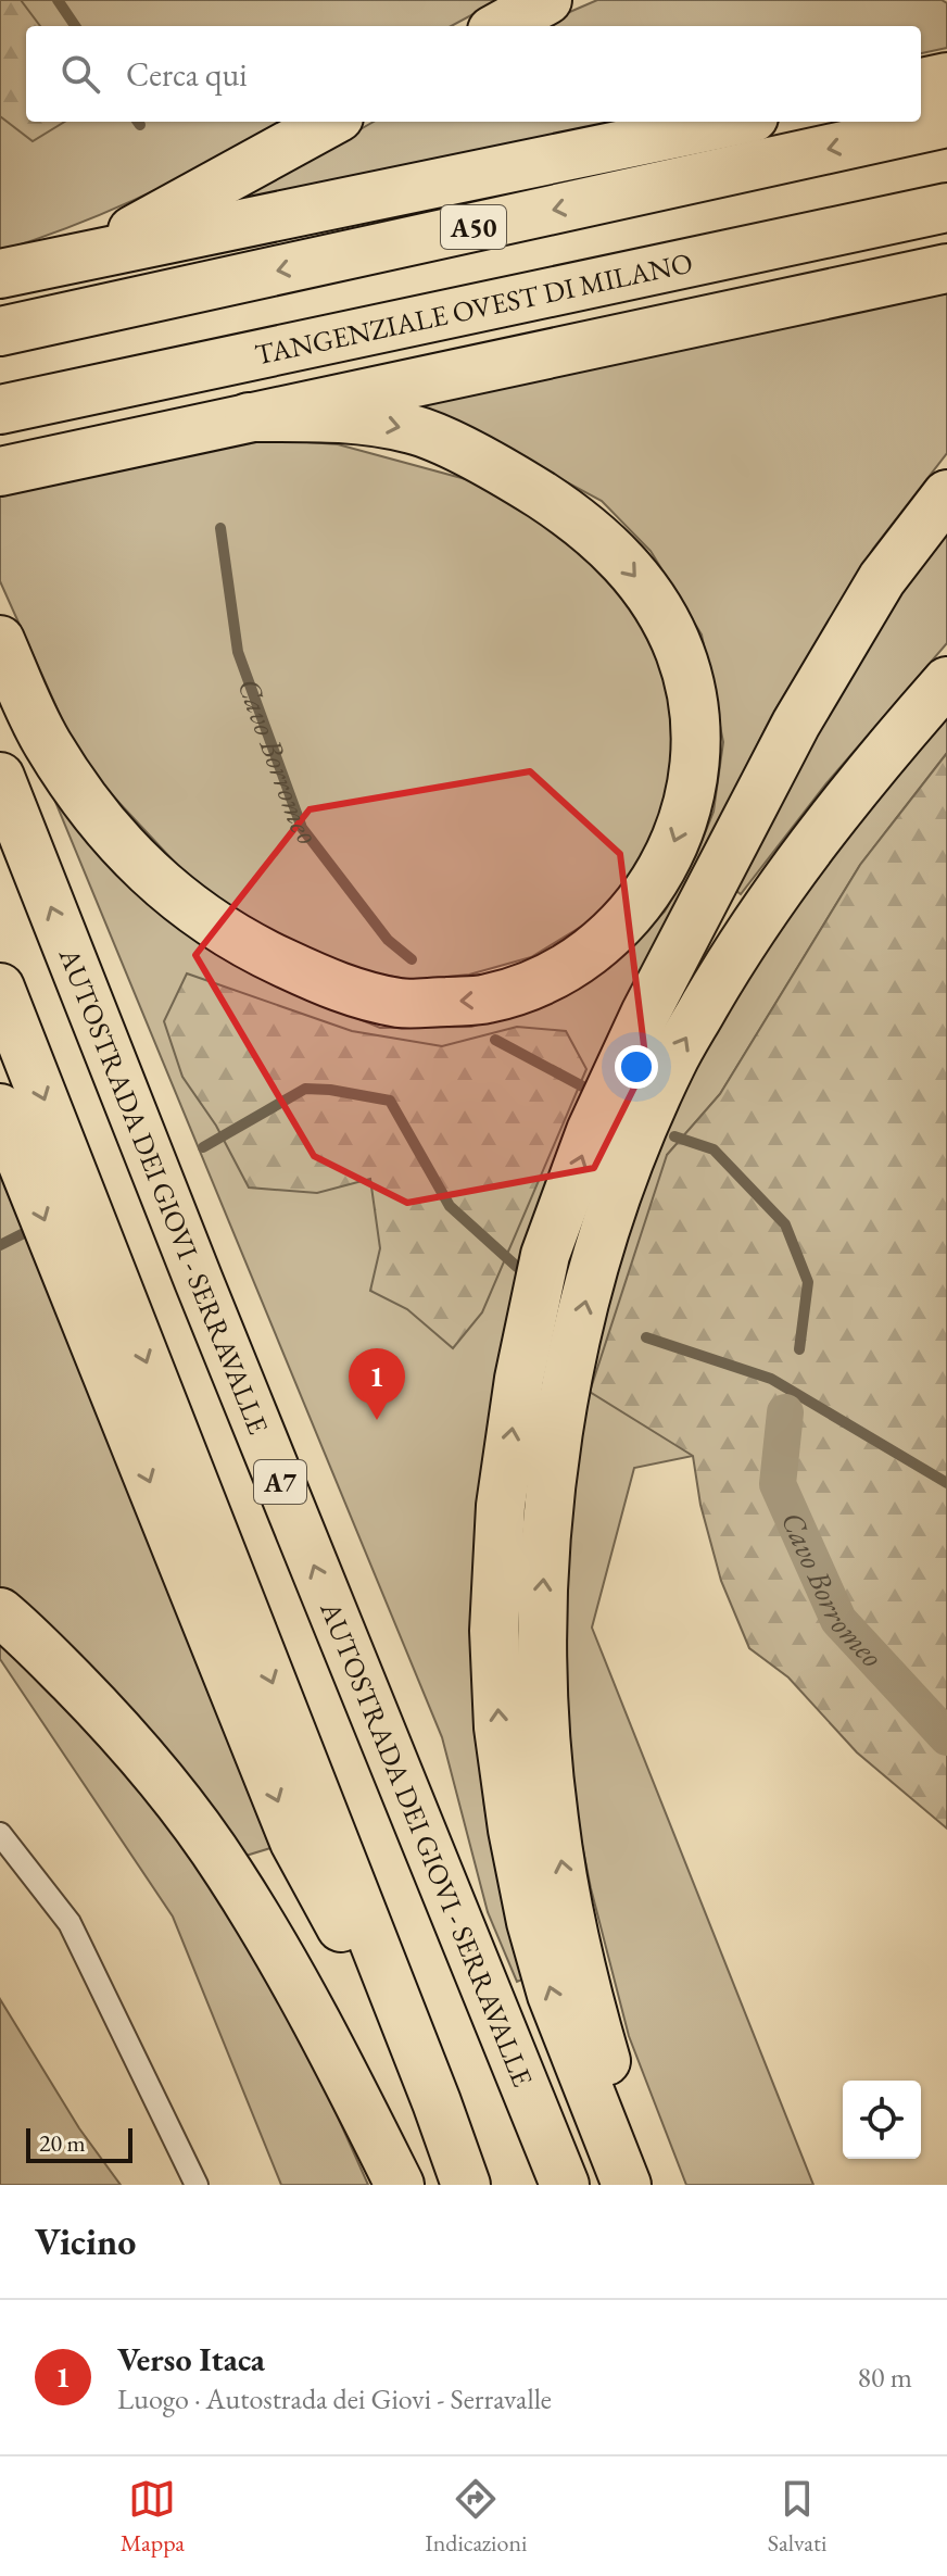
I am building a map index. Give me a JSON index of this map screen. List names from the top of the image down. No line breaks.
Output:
{"streets":{"highway":["A50","TANGENZIALE OVEST DI MILANO","AUTOSTRADA DEI GIOVI - SERRAVALLE","A7"]},"water":["Cavo Borromeo"],"scale_bar":"20 m","page":{"search":"Cerca qui","pins":"1","scale":"20 m","heading":"Vicino","list":[{"mark":"1","name":"Verso Itaca","note":"Luogo · Autostrada dei Giovi - Serravalle","value":"80 m"}],"nav":["Mappa","Indicazioni","Salvati"]}}
